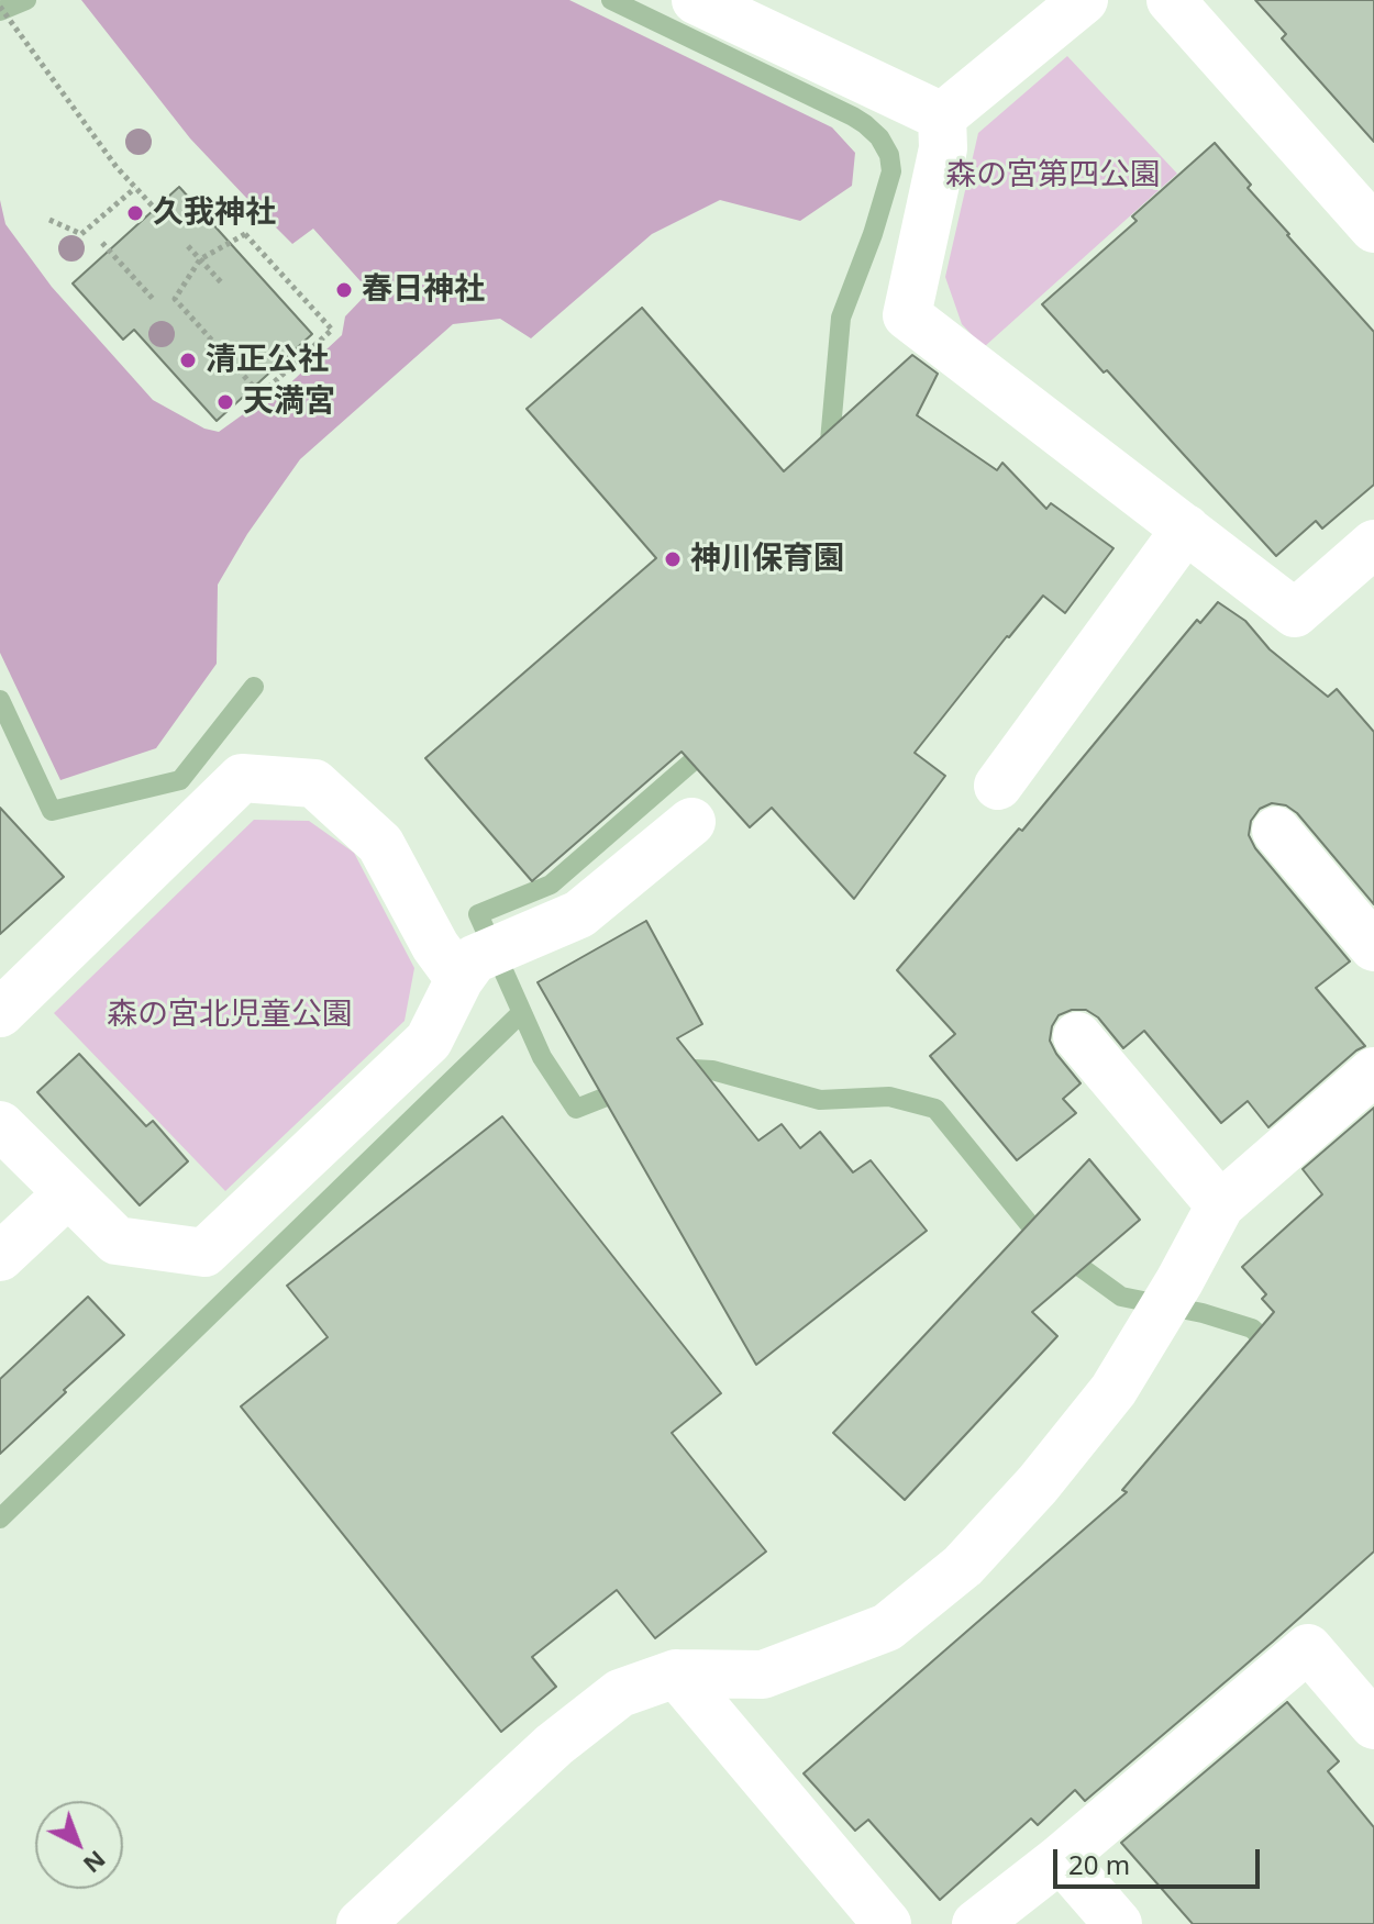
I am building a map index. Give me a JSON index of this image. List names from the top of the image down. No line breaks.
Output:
{"parks":["森の宮第四公園","森の宮北児童公園"],"places":["久我神社","春日神社","清正公社","天満宮","神川保育園"],"scale_bar":"20 m","north":"bottom right"}
